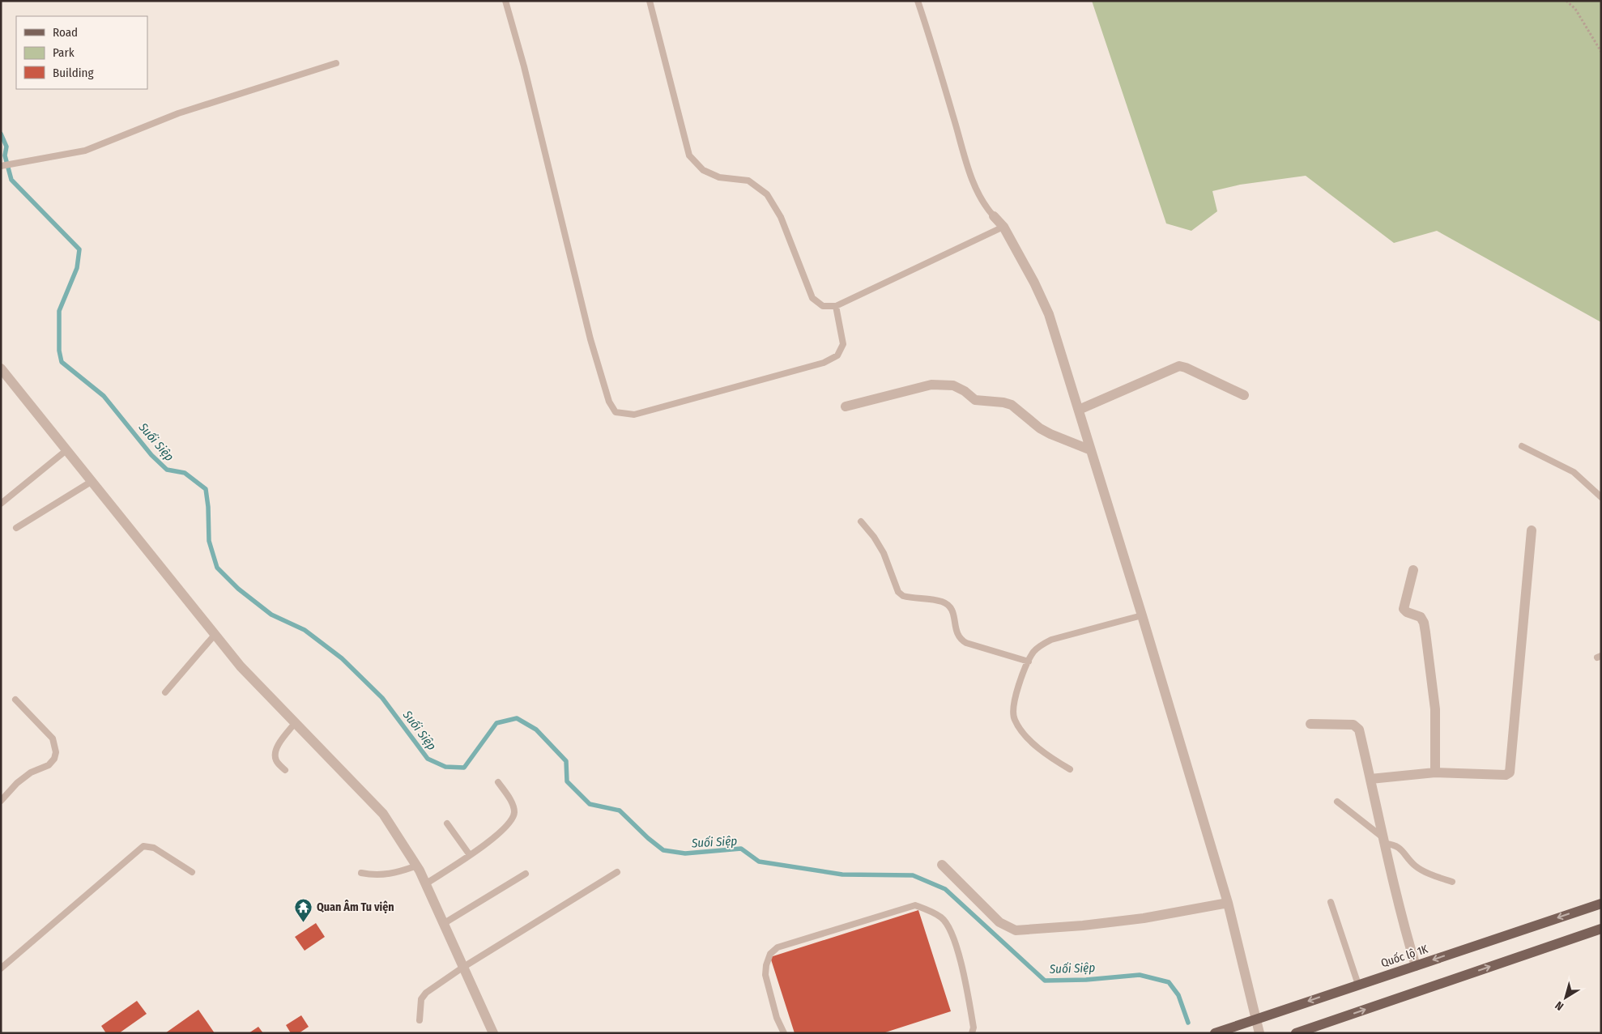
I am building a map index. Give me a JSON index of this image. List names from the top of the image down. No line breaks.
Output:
{"streets":{"main road":["Quốc lộ 1K"]},"water":["Suối Siệp"],"places":{"temple":["Quan Âm Tu viện"]},"legend":["Road","Park","Building"],"north":"bottom left"}
